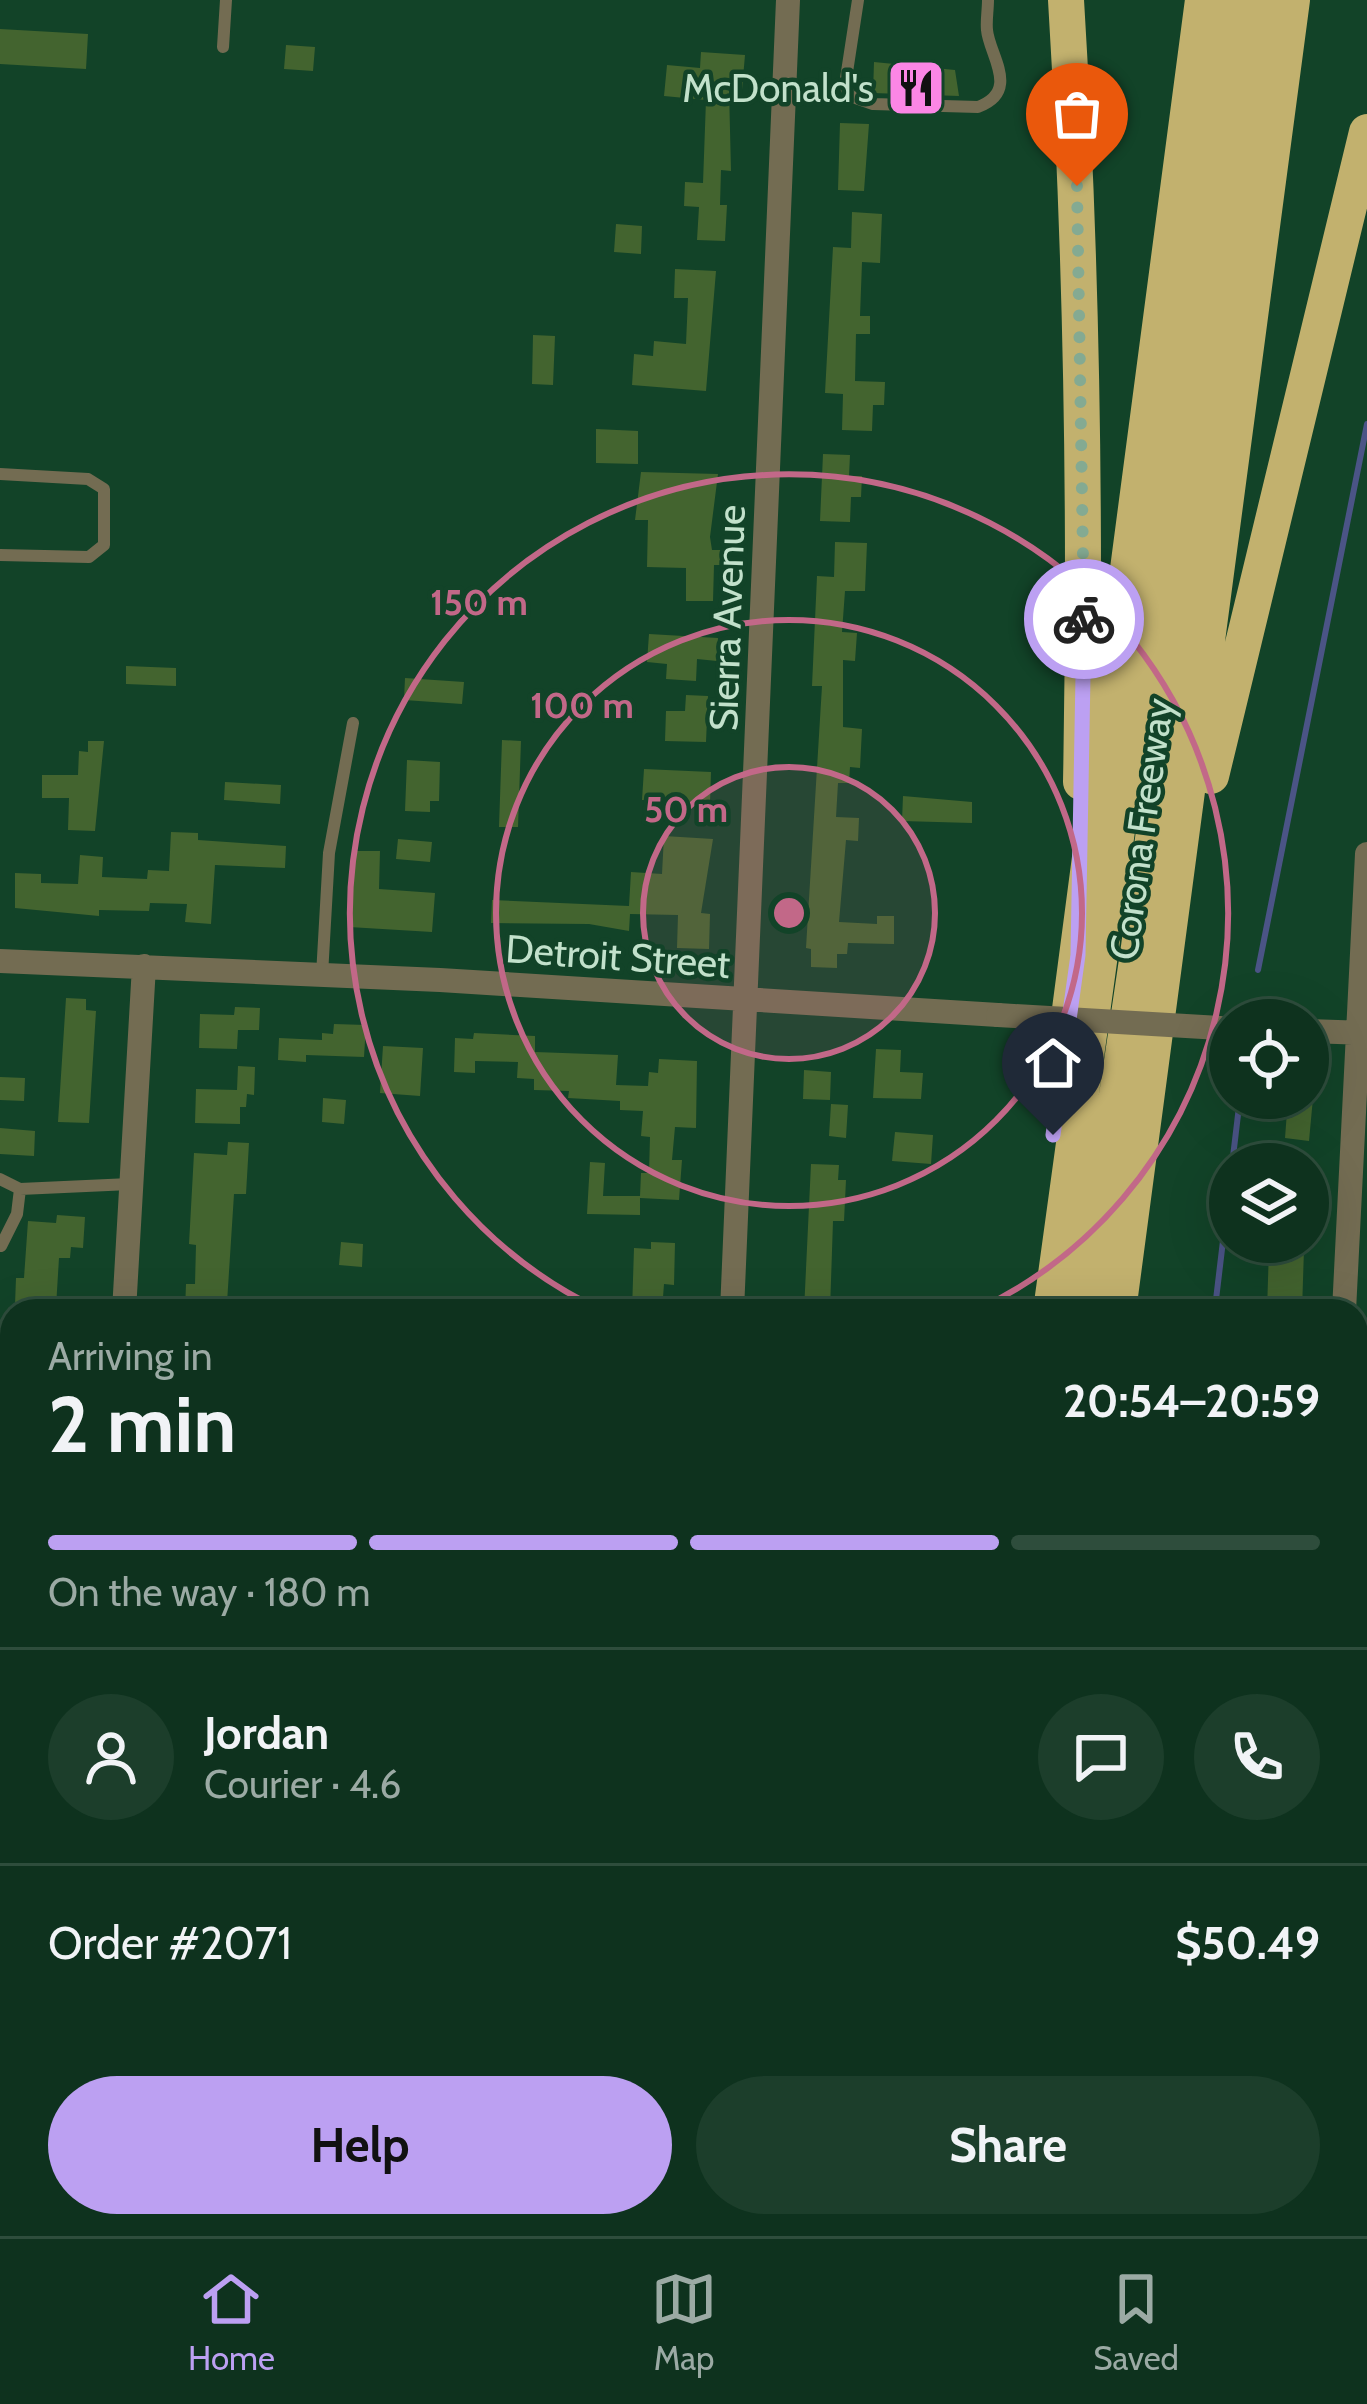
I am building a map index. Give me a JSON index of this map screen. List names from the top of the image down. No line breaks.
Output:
{"streets":{"highway":["Corona Freeway"],"street":["Sierra Avenue","Detroit Street"]},"crossings":[["Sierra Avenue","Detroit Street"]],"places":{"restaurant":["McDonald's"]},"page":{"heading":["2 min","Arriving in","20:54–20:59"],"panel":["Jordan","Courier · 4.6","Order #2071","$50.49"],"bar":"On the way · 180 m","buttons":["Help","Share"],"tabs":["Home","Map","Saved"]},"rings":["150 m","100 m","50 m"]}
